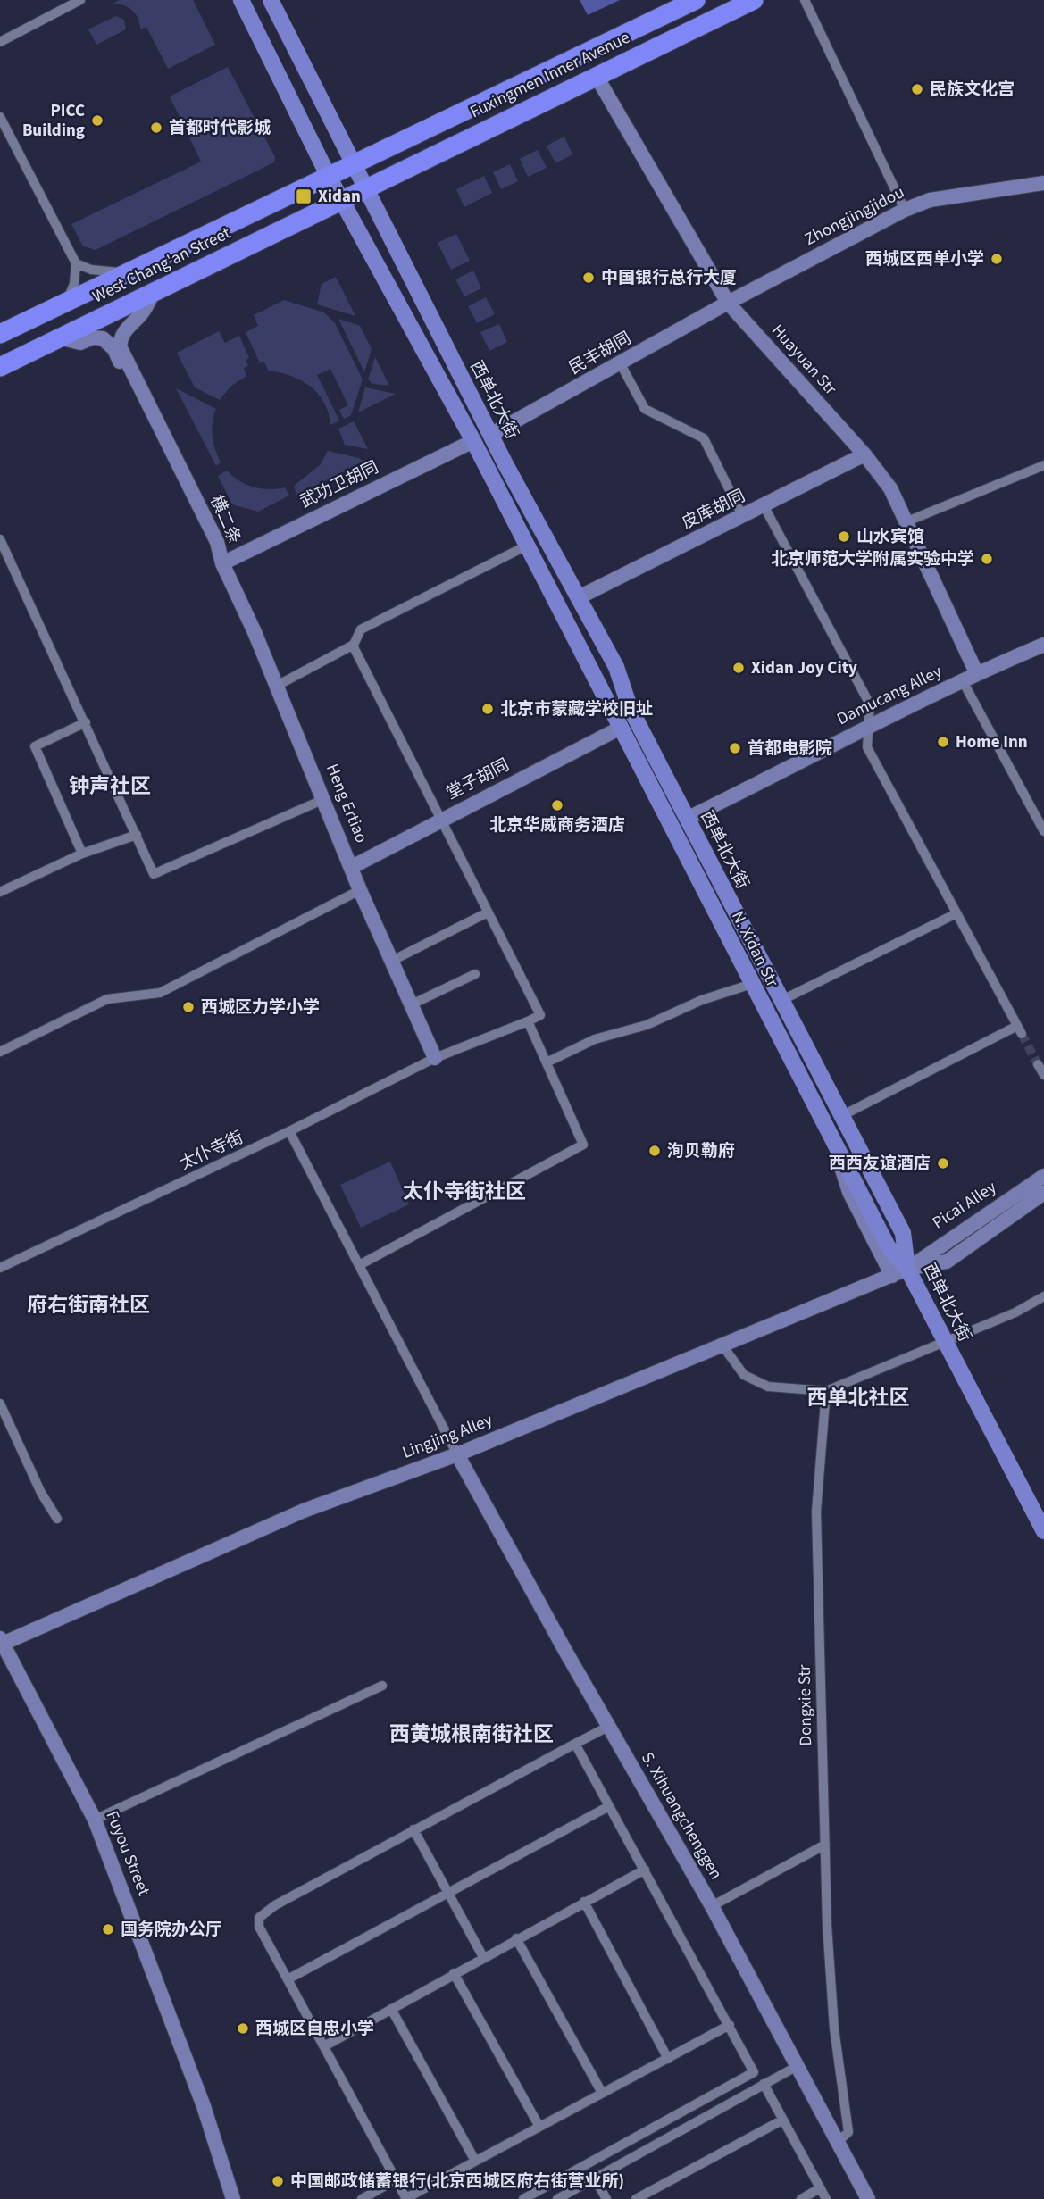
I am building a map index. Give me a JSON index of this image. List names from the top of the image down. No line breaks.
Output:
{"streets":{"highway":["Fuxingmen Inner Avenue","West Chang'an Street"],"main road":["西单北大街","N. Xidan Str"],"street":["Zhongjingjidou","民丰胡同","Huayuan Str","武功卫胡同","皮库胡同","横二条","Damucang Alley","堂子胡同","Heng Ertiao","太仆寺街","Picai Alley","Lingjing Alley","Dongxie Str","S. Xihuangchenggen","Fuyou Street"]},"crossings":[["Fuxingmen Inner Avenue","West Chang'an Street"],["Fuxingmen Inner Avenue","Huayuan Str"],["Fuxingmen Inner Avenue","西单北大街"],["Zhongjingjidou","民丰胡同"],["Zhongjingjidou","Huayuan Str"],["West Chang'an Street","横二条"],["民丰胡同","Huayuan Str"],["民丰胡同","西单北大街"],["Huayuan Str","皮库胡同"],["Huayuan Str","Damucang Alley"],["西单北大街","皮库胡同"],["西单北大街","Damucang Alley"],["西单北大街","N. Xidan Str"],["西单北大街","Picai Alley"],["西单北大街","Lingjing Alley"],["武功卫胡同","横二条"],["武功卫胡同","Heng Ertiao"],["横二条","Heng Ertiao"],["堂子胡同","Heng Ertiao"],["堂子胡同","N. Xidan Str"],["Heng Ertiao","太仆寺街"],["N. Xidan Str","Picai Alley"],["N. Xidan Str","Lingjing Alley"],["Picai Alley","Lingjing Alley"],["Lingjing Alley","S. Xihuangchenggen"],["Lingjing Alley","Fuyou Street"],["Dongxie Str","S. Xihuangchenggen"]],"districts":["钟声社区","太仆寺街社区","府右街南社区","西单北社区","西黄城根南街社区"],"places":{"other":["民族文化宫","PICC Building","首都时代影城","西城区西单小学","中国银行总行大厦","山水宾馆","北京师范大学附属实验中学","Xidan Joy City","北京市蒙藏学校旧址","Home Inn","首都电影院","北京华威商务酒店","西城区力学小学","洵贝勒府","西西友谊酒店","国务院办公厅","西城区自忠小学","中国邮政储蓄银行(北京西城区府右街营业所)"],"transit":["Xidan"]}}
